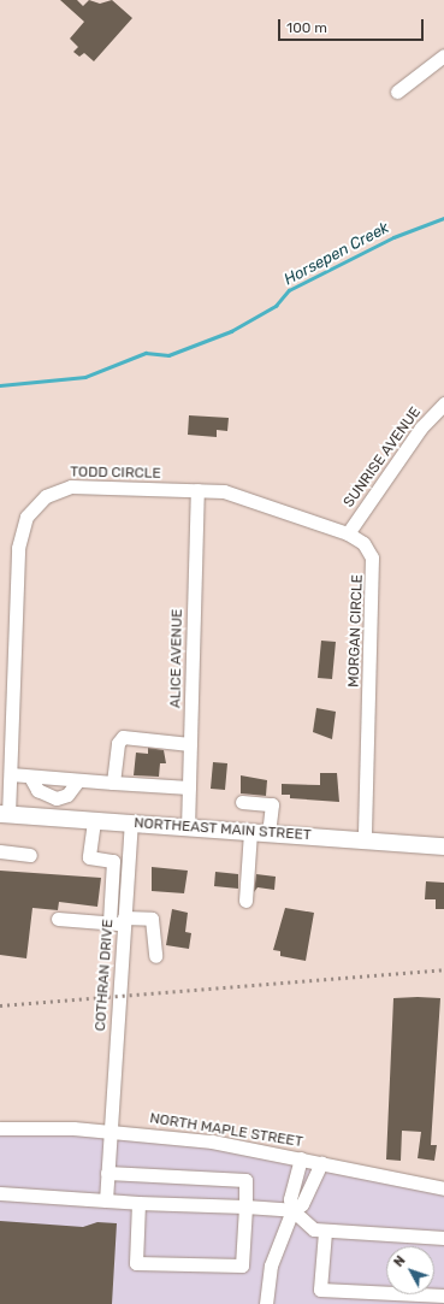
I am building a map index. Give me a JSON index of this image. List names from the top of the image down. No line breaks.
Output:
{"streets":{"main road":["NORTHEAST MAIN STREET"],"street":["SUNRISE AVENUE","TODD CIRCLE","MORGAN CIRCLE","ALICE AVENUE","COTHRAN DRIVE","NORTH MAPLE STREET"]},"crossings":[["SUNRISE AVENUE","MORGAN CIRCLE"],["TODD CIRCLE","MORGAN CIRCLE"],["TODD CIRCLE","ALICE AVENUE"],["TODD CIRCLE","NORTHEAST MAIN STREET"],["MORGAN CIRCLE","ALICE AVENUE"],["MORGAN CIRCLE","NORTHEAST MAIN STREET"],["ALICE AVENUE","NORTHEAST MAIN STREET"],["NORTHEAST MAIN STREET","COTHRAN DRIVE"],["COTHRAN DRIVE","NORTH MAPLE STREET"]],"water":["Horsepen Creek"],"scale_bar":"100 m","north":"top left"}
